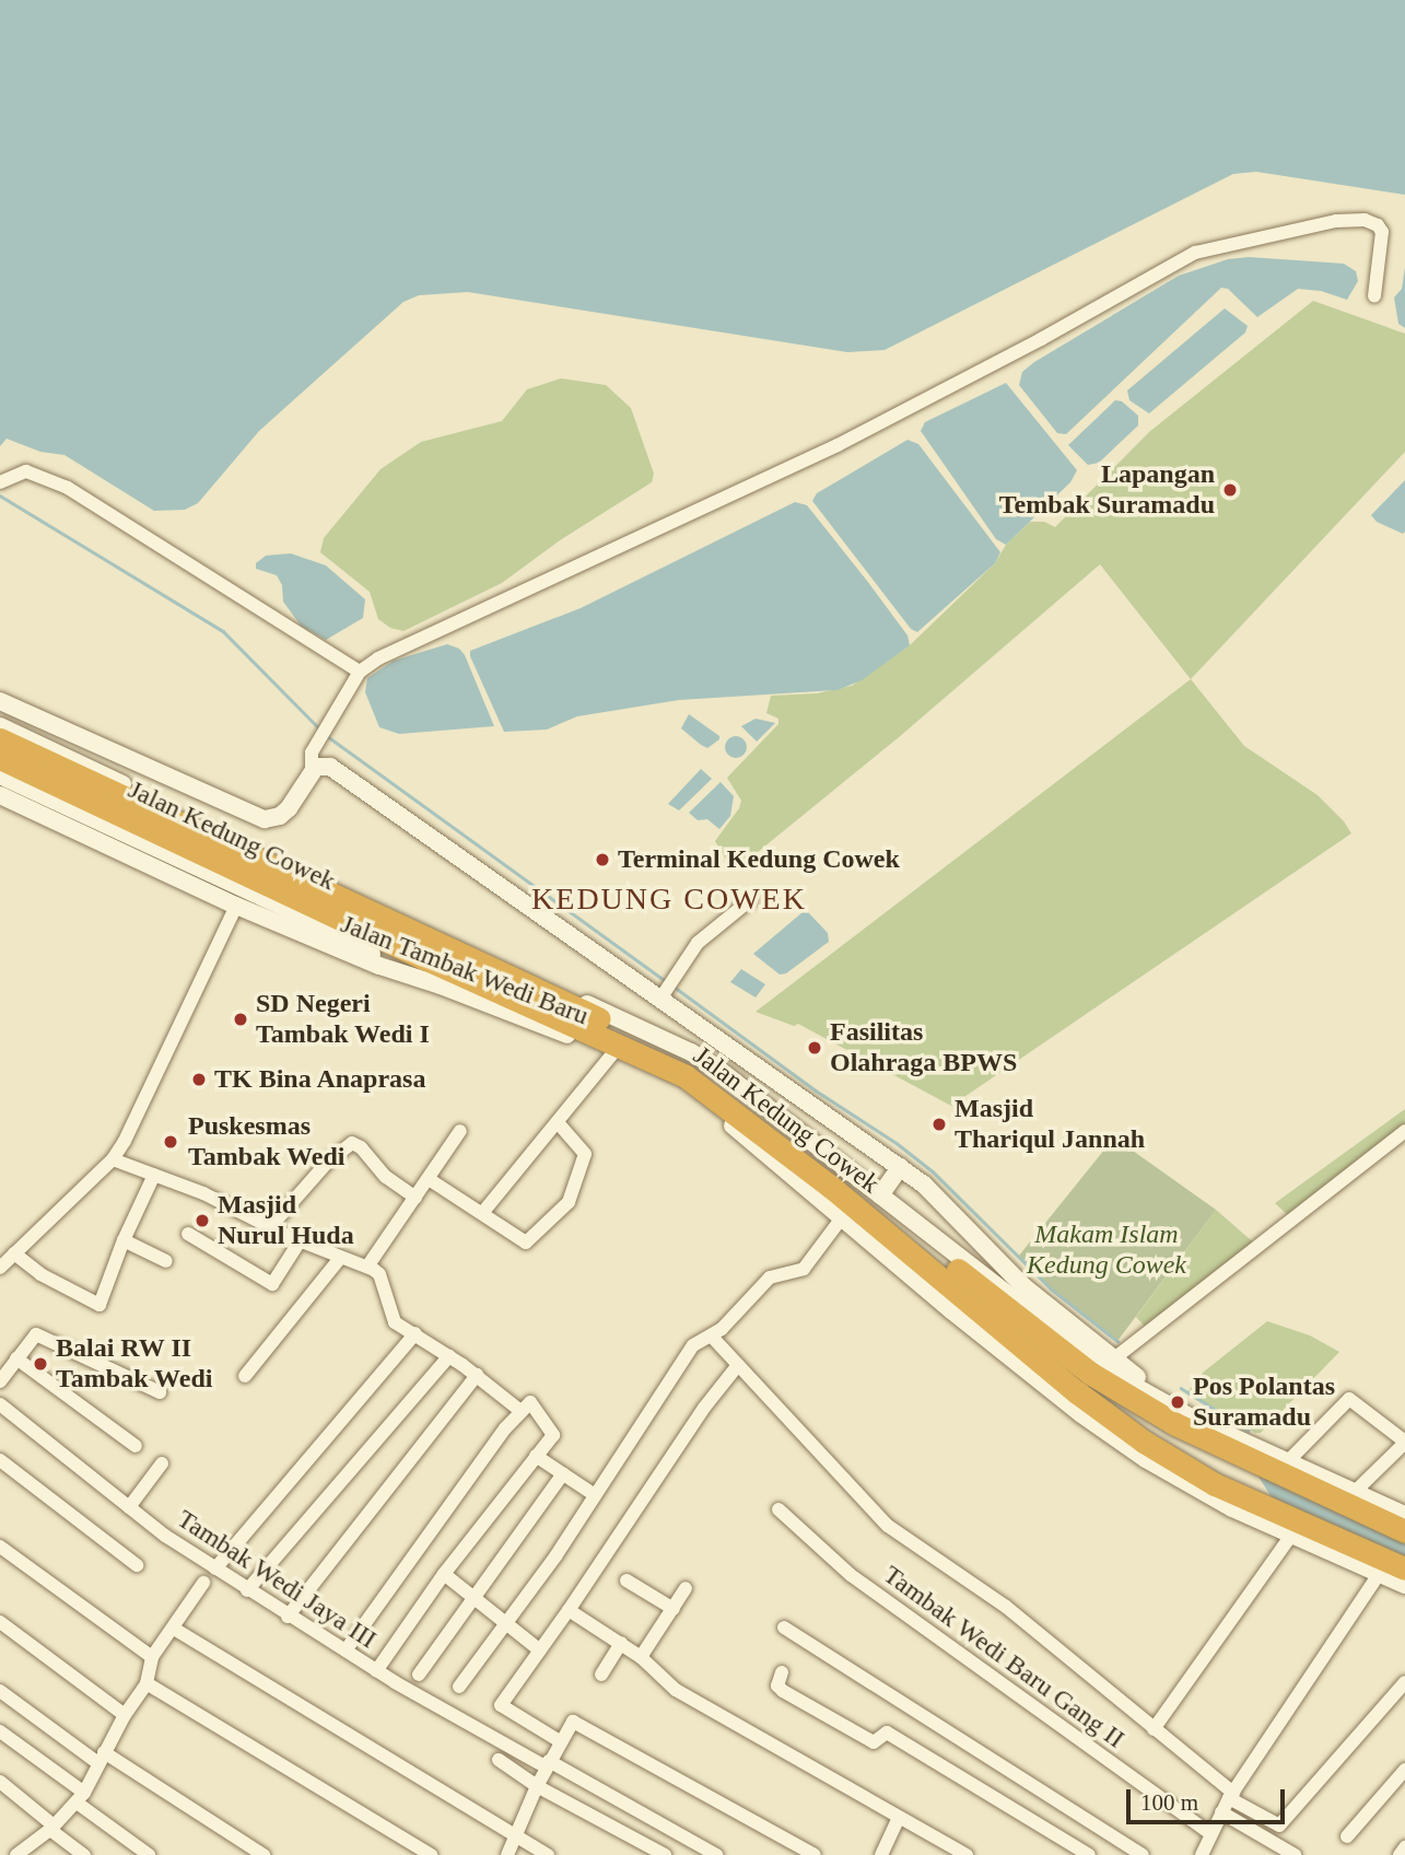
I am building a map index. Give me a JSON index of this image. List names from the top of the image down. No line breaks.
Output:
{"streets":{"highway":["Jalan Kedung Cowek"],"main road":["Jalan Tambak Wedi Baru"],"street":["Tambak Wedi Jaya III","Tambak Wedi Baru Gang II"]},"crossings":[["Jalan Kedung Cowek","Jalan Tambak Wedi Baru"]],"districts":["KEDUNG COWEK"],"parks":["Makam Islam Kedung Cowek"],"places":["Lapangan Tembak Suramadu","Terminal Kedung Cowek","SD Negeri Tambak Wedi I","Fasilitas Olahraga BPWS","TK Bina Anaprasa","Masjid Thariqul Jannah","Puskesmas Tambak Wedi","Masjid Nurul Huda","Balai RW II Tambak Wedi","Pos Polantas Suramadu"],"scale_bar":"100 m"}
